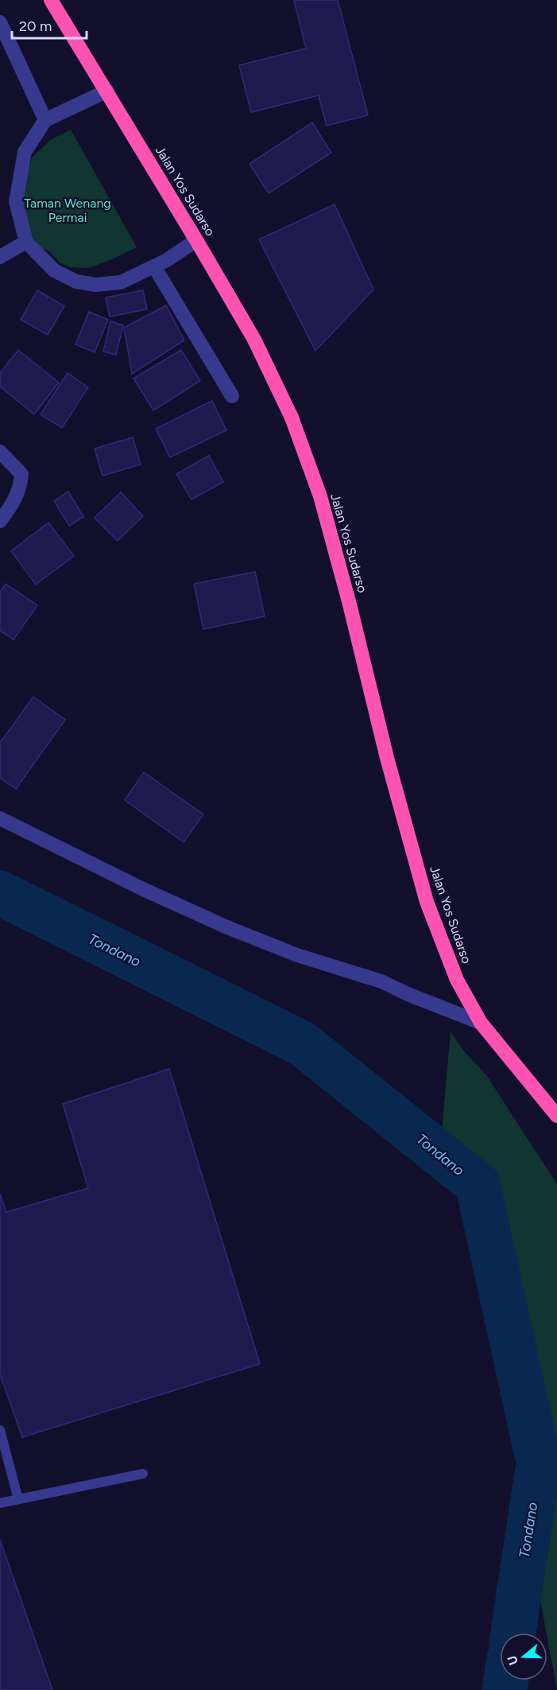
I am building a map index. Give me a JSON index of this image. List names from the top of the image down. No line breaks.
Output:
{"streets":{"highway":["Jalan Yos Sudarso"]},"water":["Tondano"],"parks":["Taman Wenang Permai"],"scale_bar":"20 m","north":"left"}
